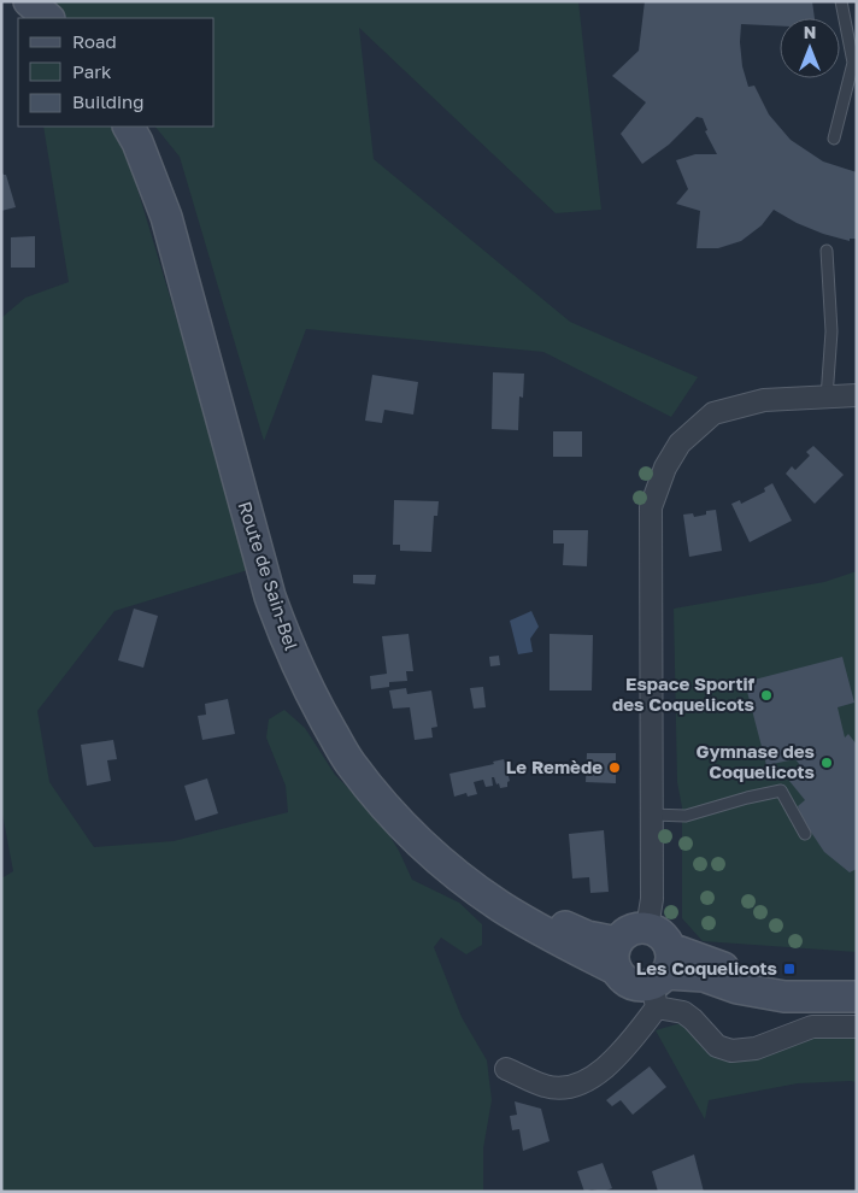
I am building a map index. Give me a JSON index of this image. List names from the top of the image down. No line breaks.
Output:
{"streets":{"main road":["Route de Sain-Bel"]},"places":{"other":["Espace Sportif des Coquelicots","Gymnase des Coquelicots","Le Remède"],"transit":["Les Coquelicots"]},"legend":["Road","Park","Building"],"north":"top"}
